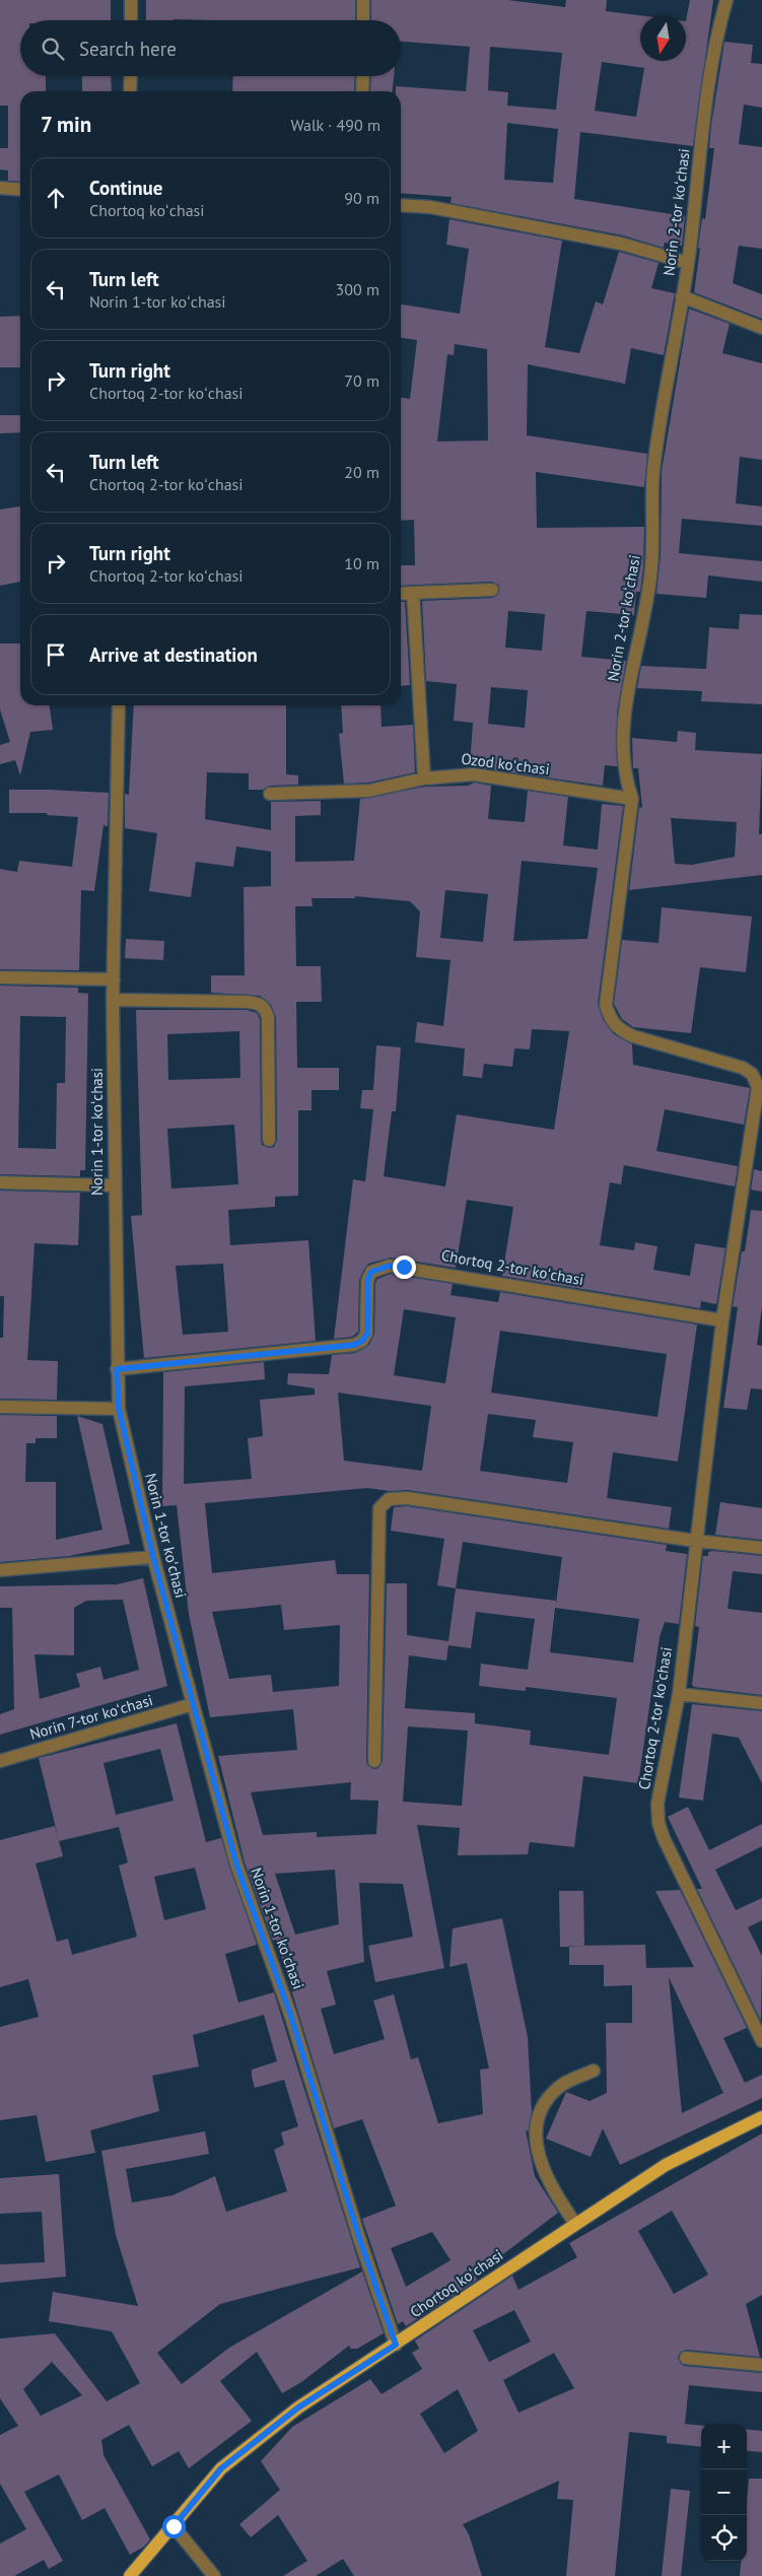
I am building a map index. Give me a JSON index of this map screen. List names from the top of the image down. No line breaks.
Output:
{"streets":{"main road":["Chortoq koʻchasi"],"street":["Norin 2-tor koʻchasi","Ozod koʻchasi","Norin 1-tor koʻchasi","Chortoq 2-tor koʻchasi","Norin 7-tor koʻchasi"]},"crossings":[["Norin 2-tor koʻchasi","Ozod koʻchasi"],["Norin 2-tor koʻchasi","Chortoq 2-tor koʻchasi"],["Norin 1-tor koʻchasi","Chortoq 2-tor koʻchasi"],["Norin 1-tor koʻchasi","Norin 7-tor koʻchasi"],["Norin 1-tor koʻchasi","Chortoq koʻchasi"]],"north":"bottom","page":{"search":"Search here","heading":["7 min","Walk · 490 m"],"list":[["Continue","Chortoq koʻchasi","90 m"],["Turn left","Norin 1-tor koʻchasi","300 m"],["Turn right","Chortoq 2-tor koʻchasi","70 m"],["Turn left","Chortoq 2-tor koʻchasi","20 m"],["Turn right","Chortoq 2-tor koʻchasi","10 m"],"Arrive at destination"],"map_buttons":["+","−"]}}
